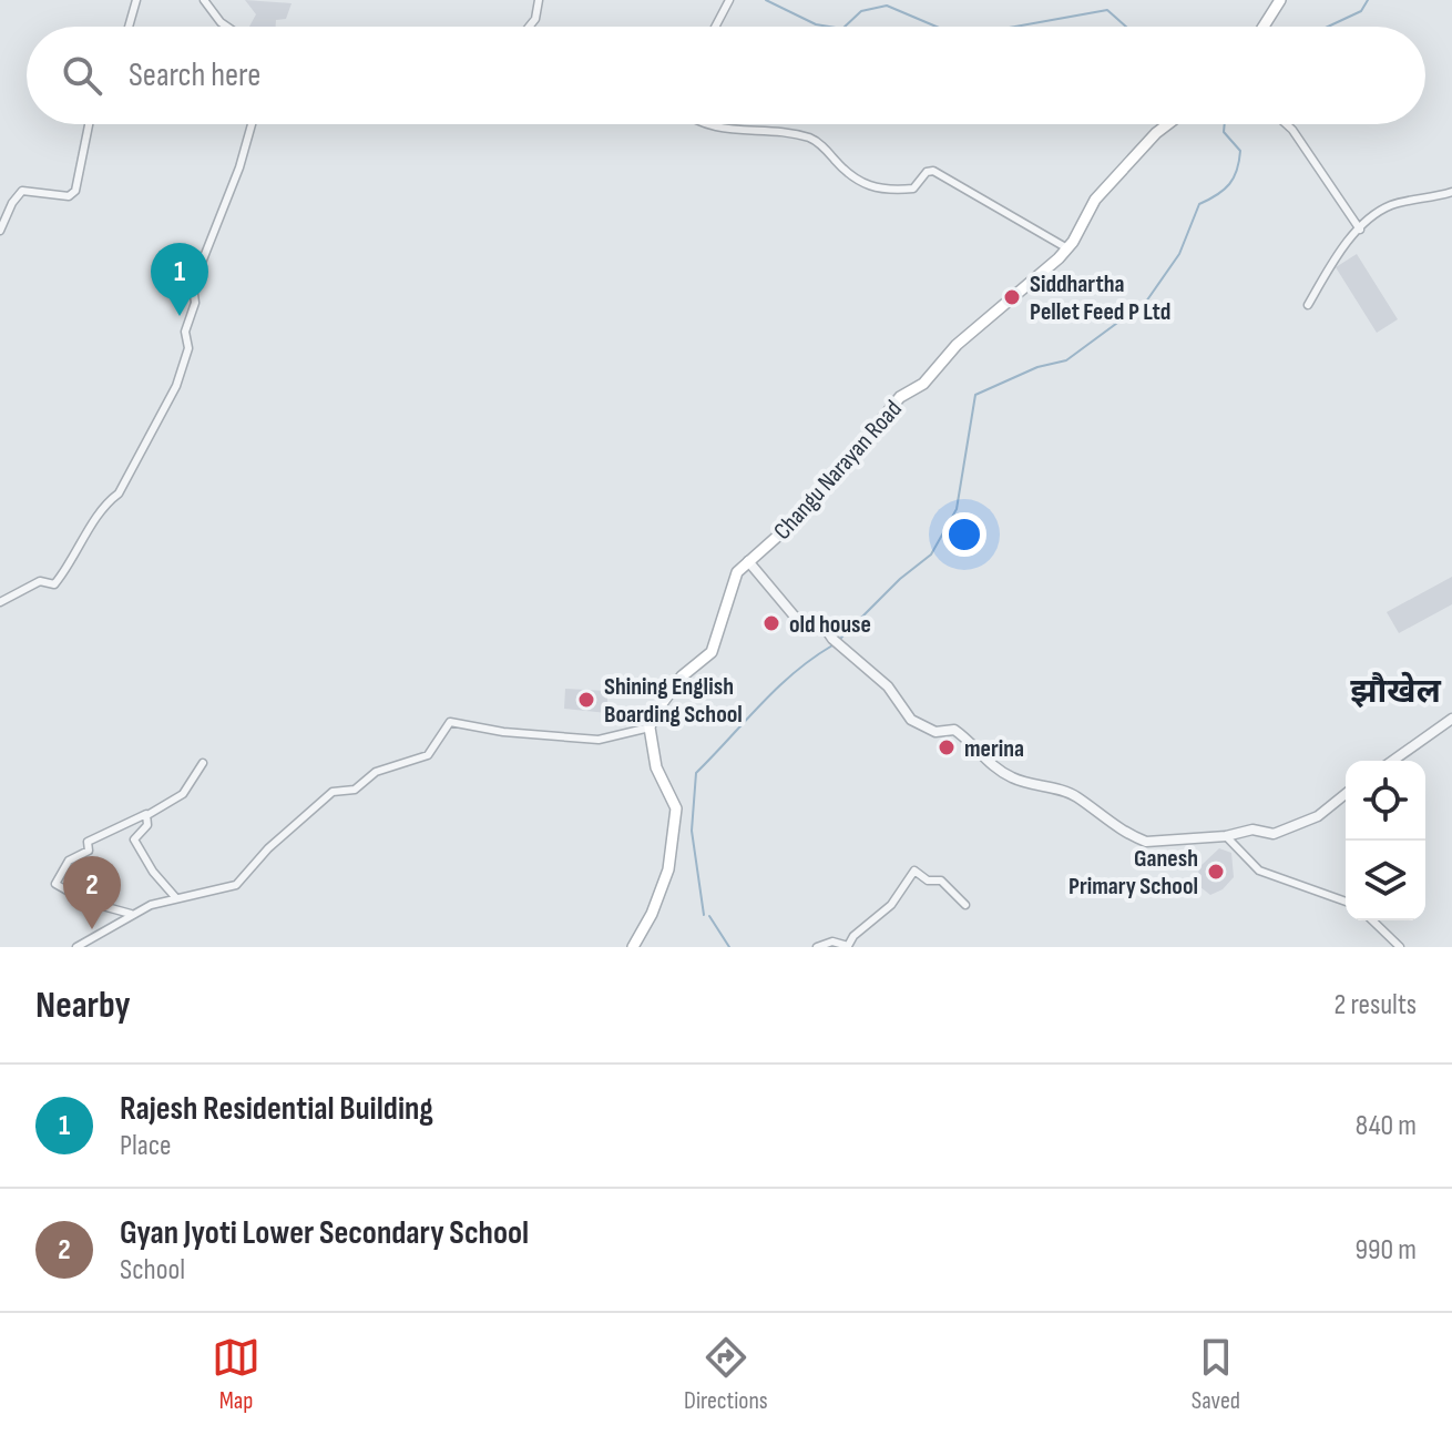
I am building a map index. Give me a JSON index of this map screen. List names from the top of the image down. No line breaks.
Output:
{"streets":{"main road":["Changu Narayan Road"]},"districts":["झौखेल"],"places":["Siddhartha Pellet Feed P Ltd","old house","Shining English Boarding School","merina","Ganesh Primary School"],"page":{"search":"Search here","pins":["1","2"],"heading":["Nearby","2 results"],"list":[{"mark":"1","name":"Rajesh Residential Building","note":"Place","value":"840 m"},{"mark":"2","name":"Gyan Jyoti Lower Secondary School","note":"School","value":"990 m"}],"nav":["Map","Directions","Saved"]}}
